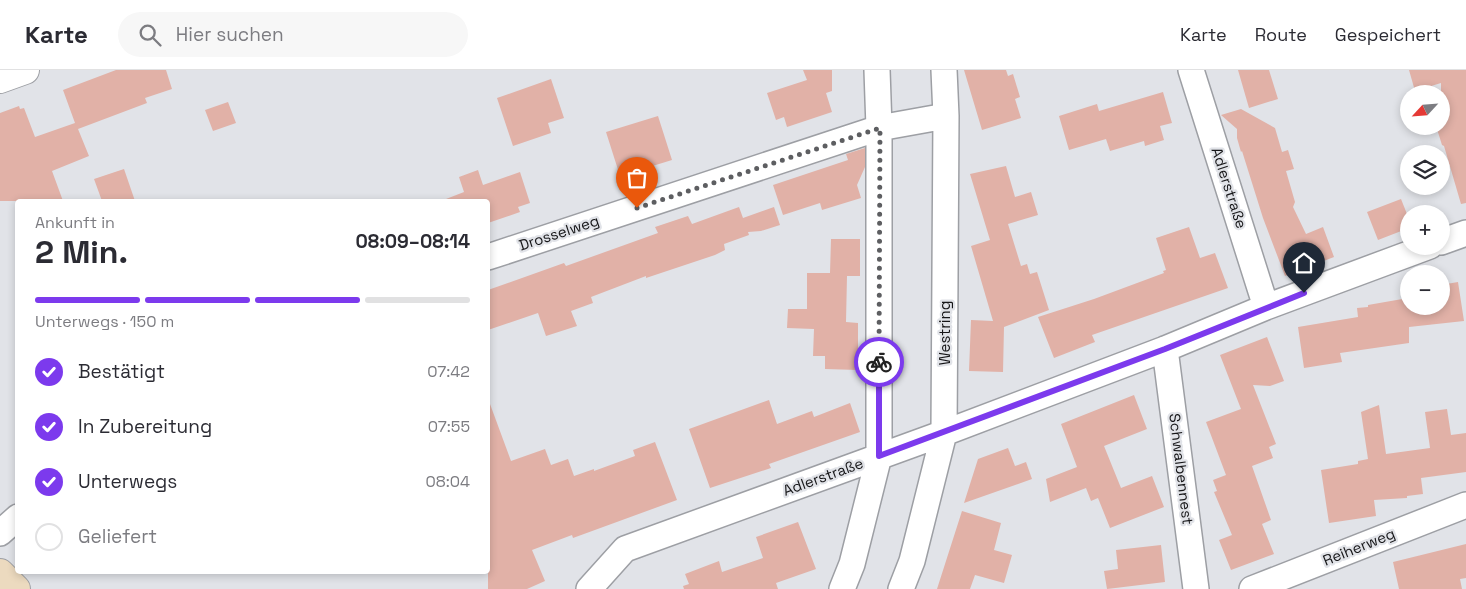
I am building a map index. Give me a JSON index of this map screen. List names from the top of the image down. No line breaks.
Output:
{"streets":{"street":["Adlerstraße","Drosselweg","Westring","Schwalbennest","Reiherweg"]},"crossings":[["Adlerstraße","Westring"],["Adlerstraße","Schwalbennest"],["Drosselweg","Westring"]],"north":"bottom left","page":{"header":"Karte","search":"Hier suchen","nav":["Karte","Route","Gespeichert"],"map_buttons":["+","−"],"heading":["2 Min.","Ankunft in","08:09–08:14"],"bar":"Unterwegs · 150 m","list":[["Bestätigt","07:42"],["In Zubereitung","07:55"],["Unterwegs","08:04"],"Geliefert"]}}
